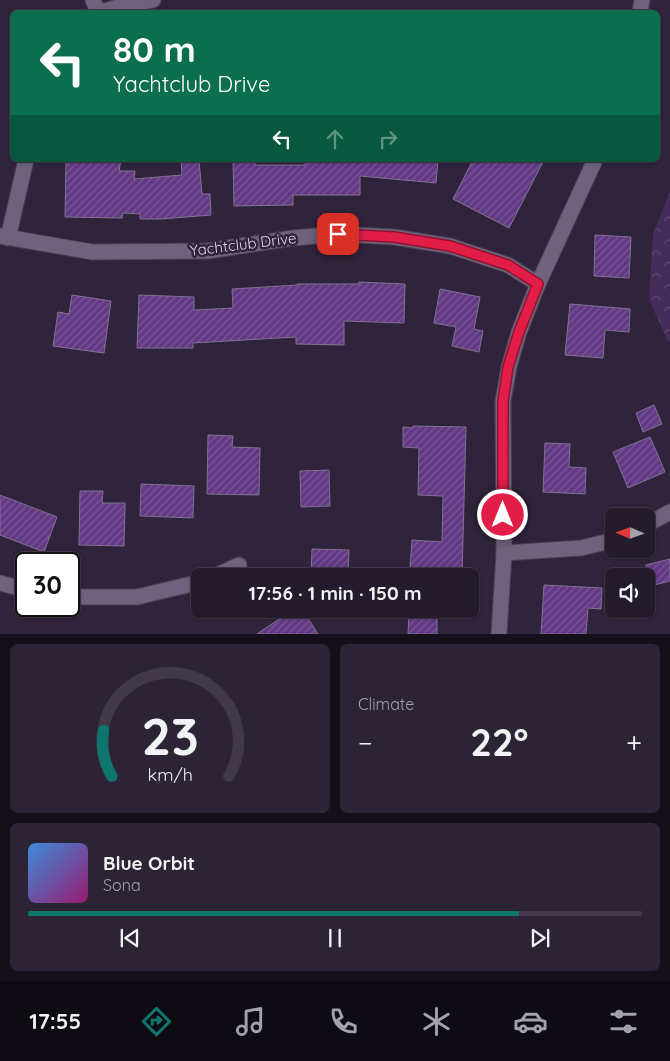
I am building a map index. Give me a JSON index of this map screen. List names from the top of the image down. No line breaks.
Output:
{"streets":{"street":["Yachtclub Drive"]},"north":"left","page":{"turn":["80 m","Yachtclub Drive"],"limit":"30","trip":"17:56 · 1 min · 150 m","tile":"Climate","heat":["−","22°","+"],"song":["Blue Orbit","Sona"],"tabs":"17:55","gauge":["23","km/h"]}}
